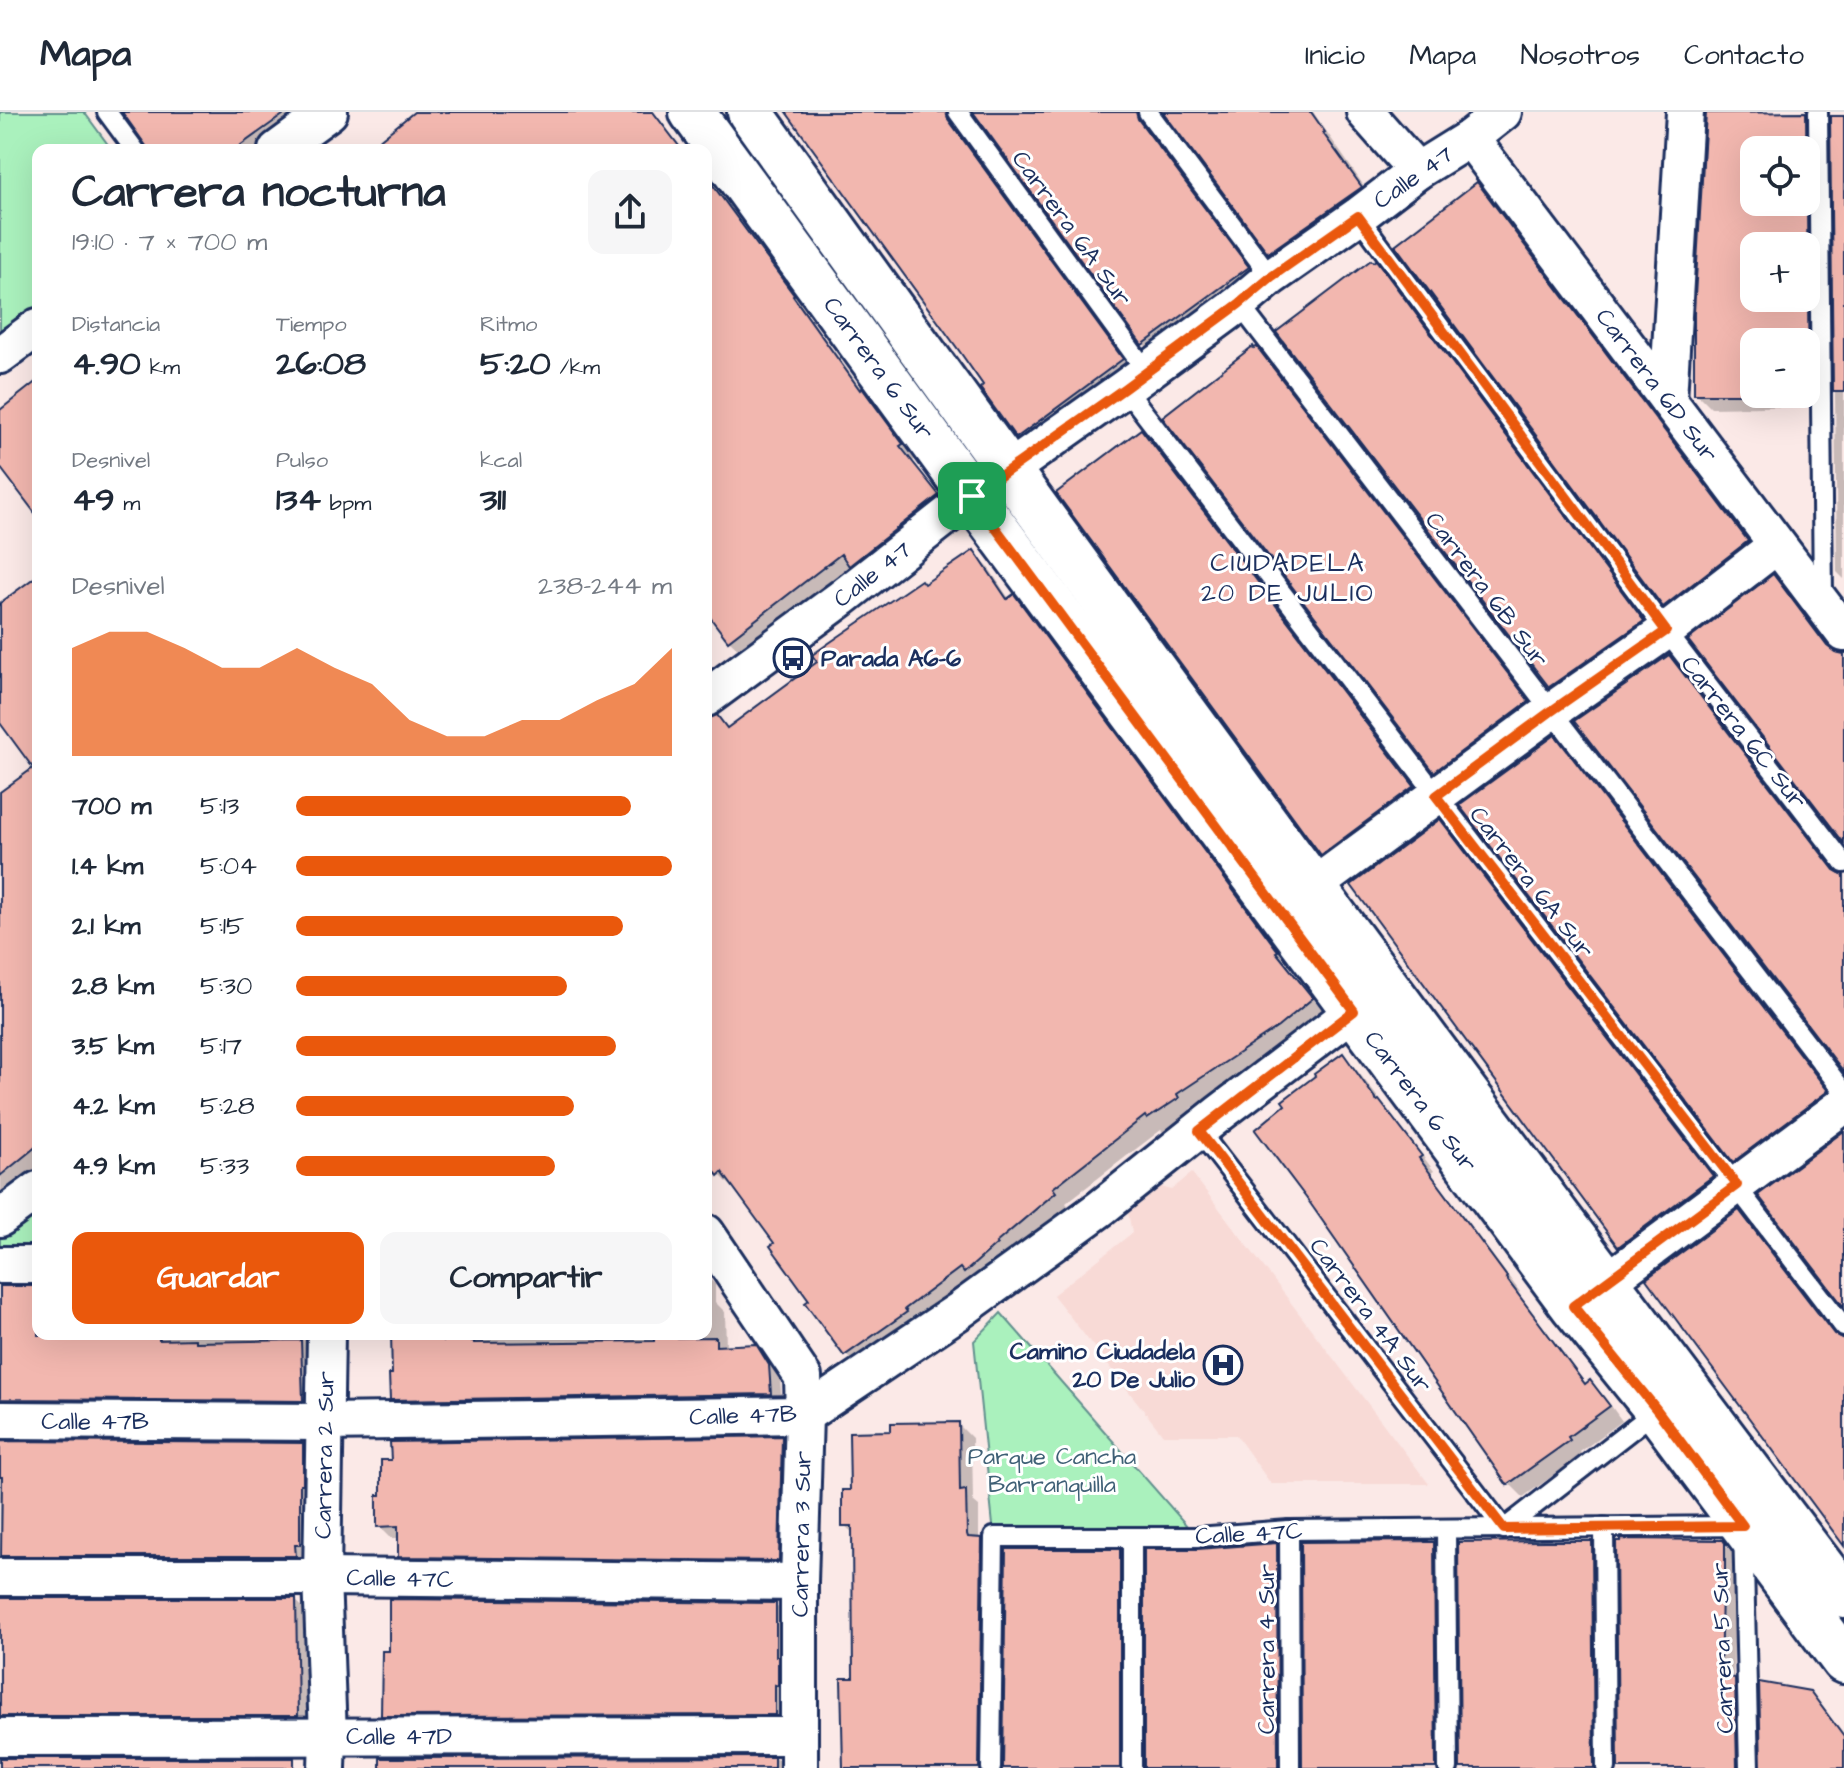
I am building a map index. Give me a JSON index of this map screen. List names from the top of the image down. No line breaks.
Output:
{"streets":{"street":["Calle 47","Carrera 6 Sur","Carrera 6D Sur","Calle 47B","Carrera 2 Sur","Calle 47C","Carrera 3 Sur","Calle 47D"],"lane":["Carrera 6A Sur","Carrera 6B Sur","Carrera 6C Sur","Carrera 4A Sur","Carrera 5 Sur","Carrera 4 Sur"]},"crossings":[["Calle 47","Carrera 6A Sur"],["Calle 47","Carrera 6 Sur"],["Calle 47","Carrera 6D Sur"],["Calle 47","Carrera 6B Sur"],["Calle 47","Carrera 6C Sur"],["Carrera 6 Sur","Calle 47B"],["Carrera 6 Sur","Calle 47C"],["Carrera 6 Sur","Carrera 5 Sur"],["Carrera 4A Sur","Calle 47B"],["Carrera 4A Sur","Calle 47C"],["Calle 47B","Carrera 2 Sur"],["Calle 47B","Carrera 3 Sur"],["Carrera 2 Sur","Calle 47C"],["Carrera 2 Sur","Calle 47D"],["Calle 47C","Carrera 3 Sur"],["Calle 47C","Carrera 5 Sur"],["Calle 47C","Carrera 4 Sur"],["Carrera 3 Sur","Calle 47D"]],"districts":["CIUDADELA 20 DE JULIO"],"parks":["Parque Cancha Barranquilla"],"places":{"bus stop":["Parada A6-6"],"hospital":["Camino Ciudadela 20 De Julio"]},"page":{"header":"Mapa","nav":["Inicio","Mapa","Nosotros","Contacto"],"map_buttons":["+","−"],"heading":["Carrera nocturna","19:10 · 7 × 700 m"],"stats":[["Distancia","4.90 km"],["Tiempo","26:08"],["Ritmo","5:20 /km"],["Desnivel","49 m"],["Pulso","134 bpm"],["kcal","311"]],"chart":["Desnivel","238–244 m"],"list":[{"name":"700 m","note":"5:13"},{"name":"1.4 km","note":"5:04"},{"name":"2.1 km","note":"5:15"},{"name":"2.8 km","note":"5:30"},{"name":"3.5 km","note":"5:17"},{"name":"4.2 km","note":"5:28"},{"name":"4.9 km","note":"5:33"}],"buttons":["Guardar","Compartir"]}}
